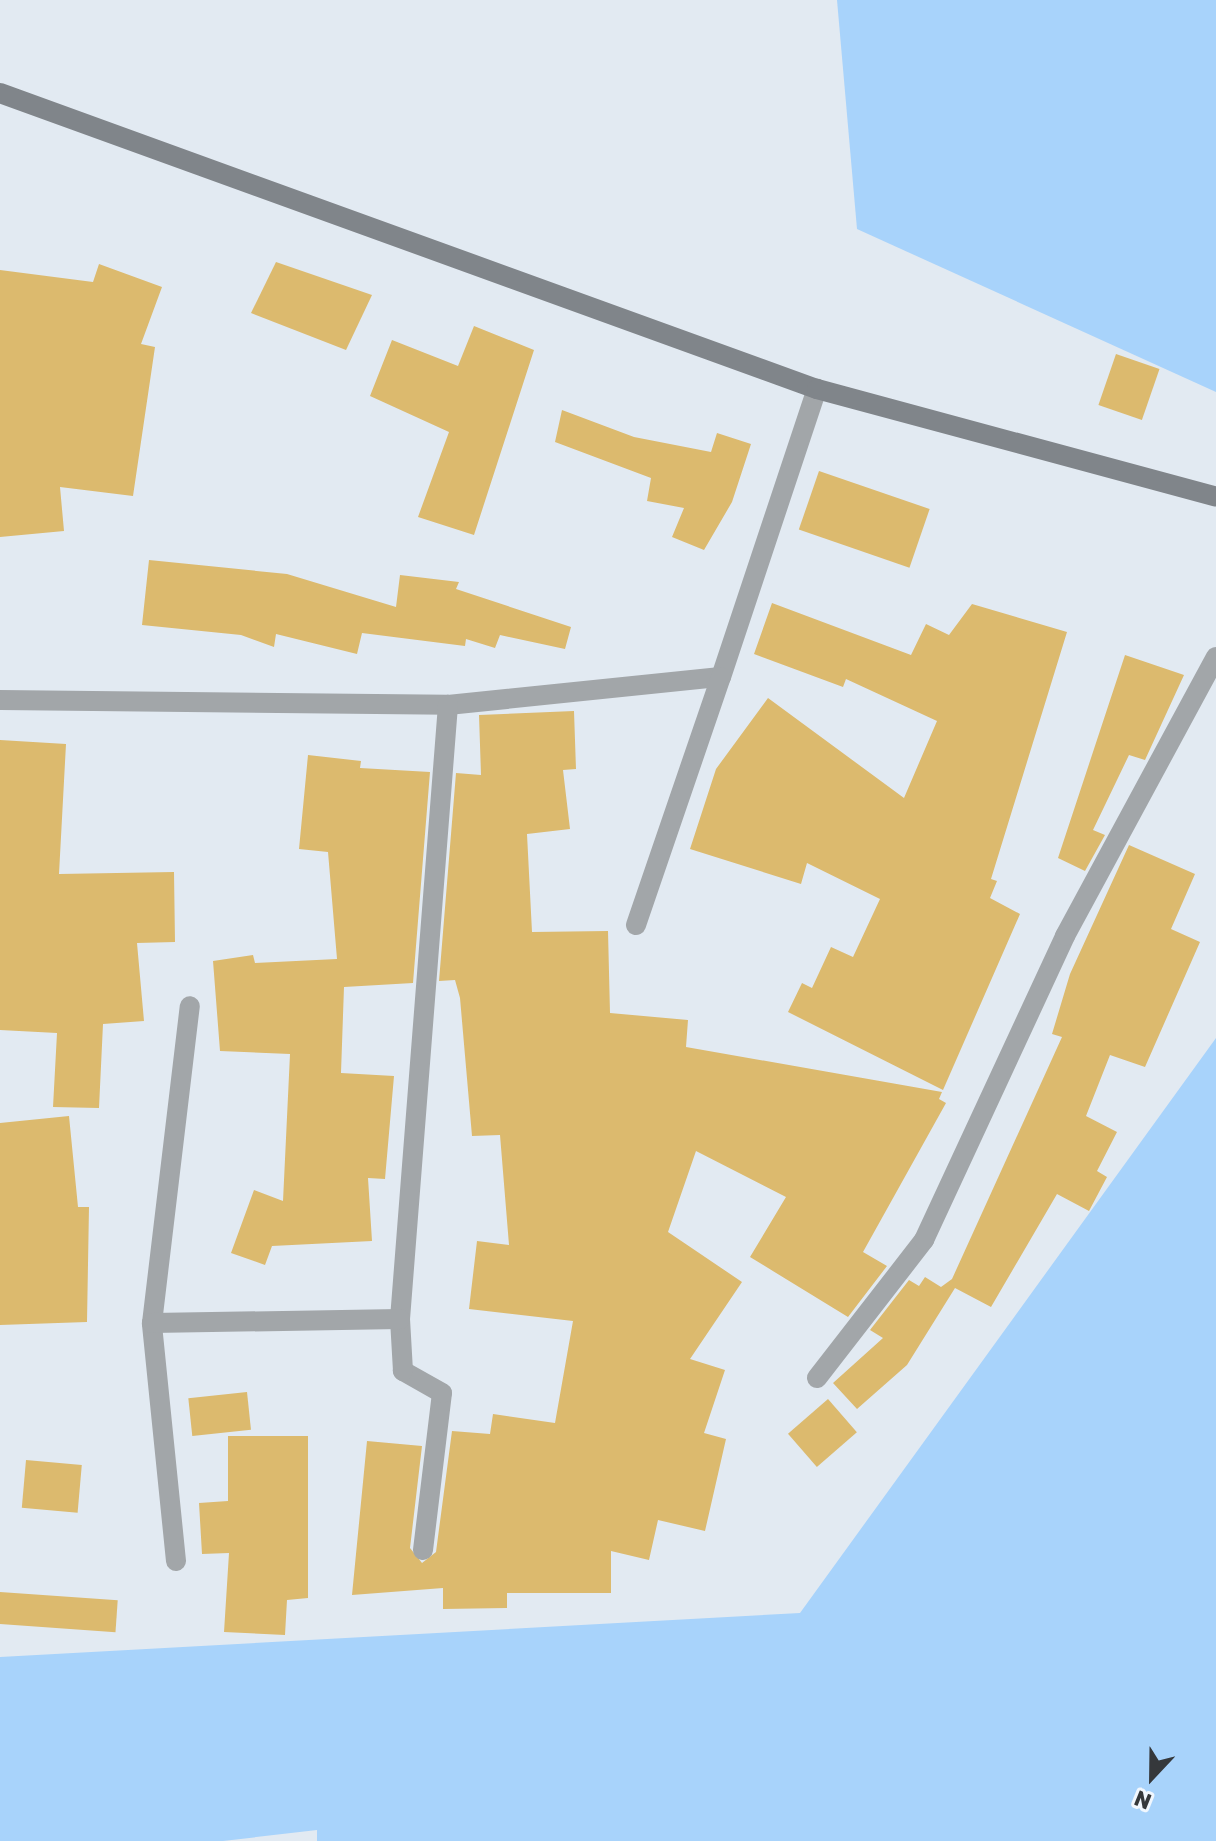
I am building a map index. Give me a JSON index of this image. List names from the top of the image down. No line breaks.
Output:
{"north":"bottom"}
